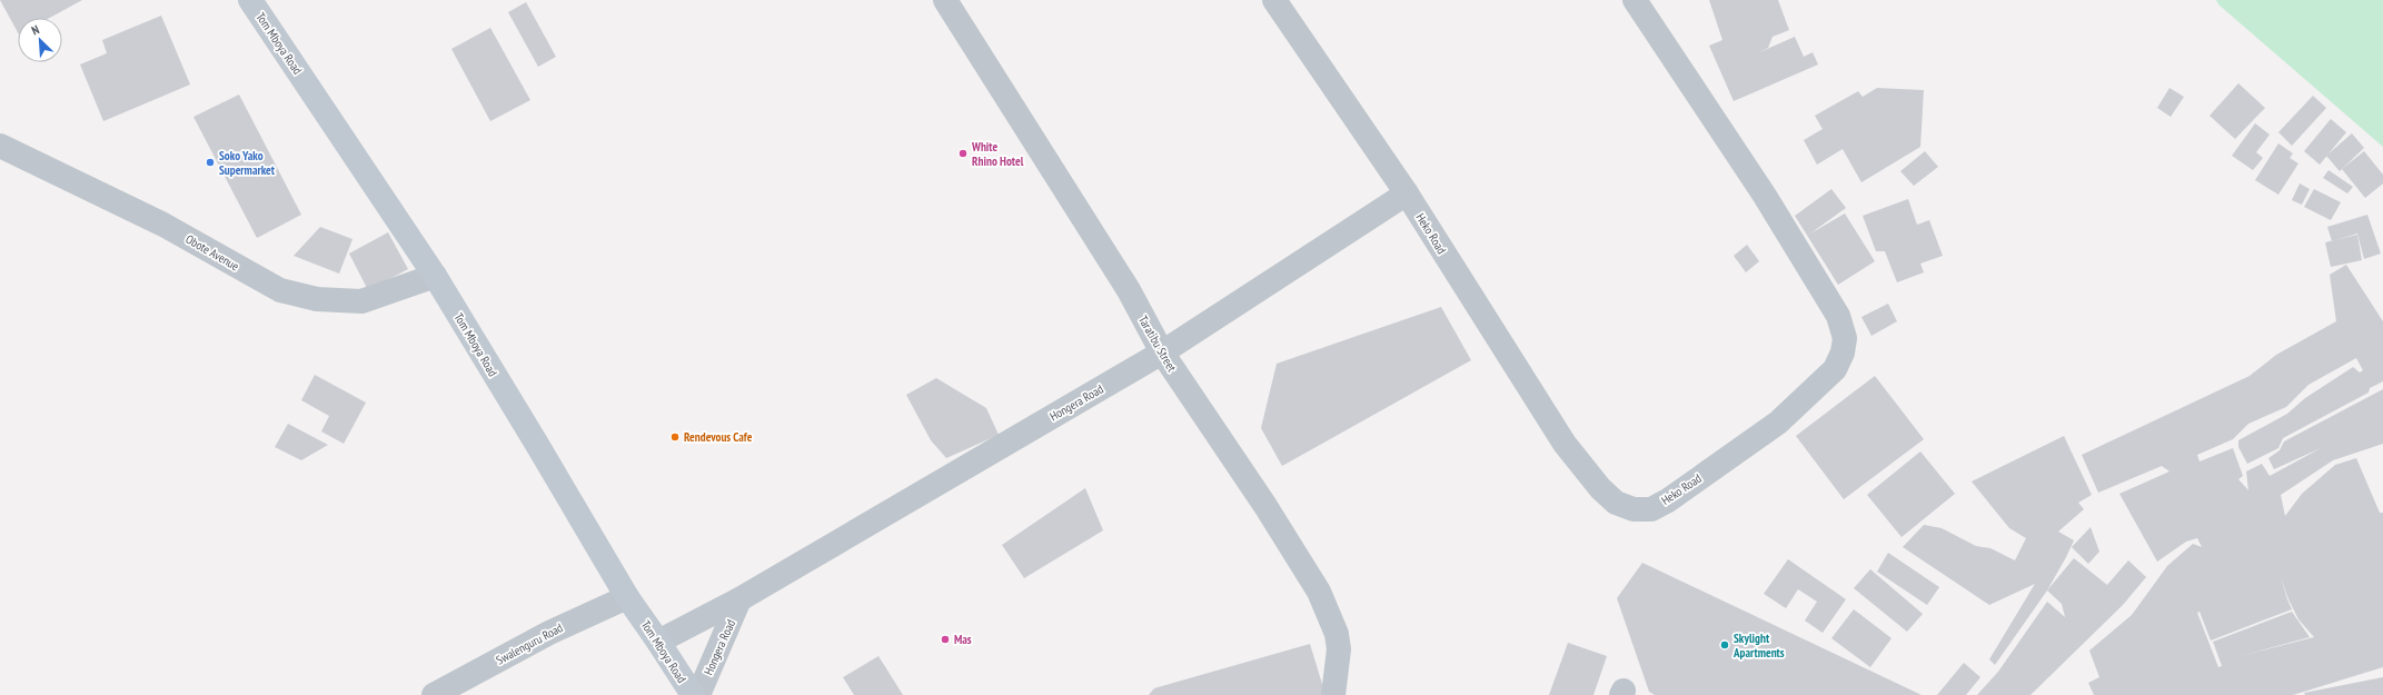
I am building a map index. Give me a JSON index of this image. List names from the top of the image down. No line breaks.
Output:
{"streets":{"main road":["Tom Mboya Road"],"street":["Heko Road","Obote Avenue","Taratibu Street","Hongera Road","Swalenguru Road"]},"crossings":[["Tom Mboya Road","Obote Avenue"],["Tom Mboya Road","Hongera Road"],["Tom Mboya Road","Swalenguru Road"],["Heko Road","Hongera Road"],["Taratibu Street","Hongera Road"]],"places":["White Rhino Hotel","Soko Yako Supermarket","Rendevous Cafe","Mas","Skylight Apartments"],"north":"top left"}
